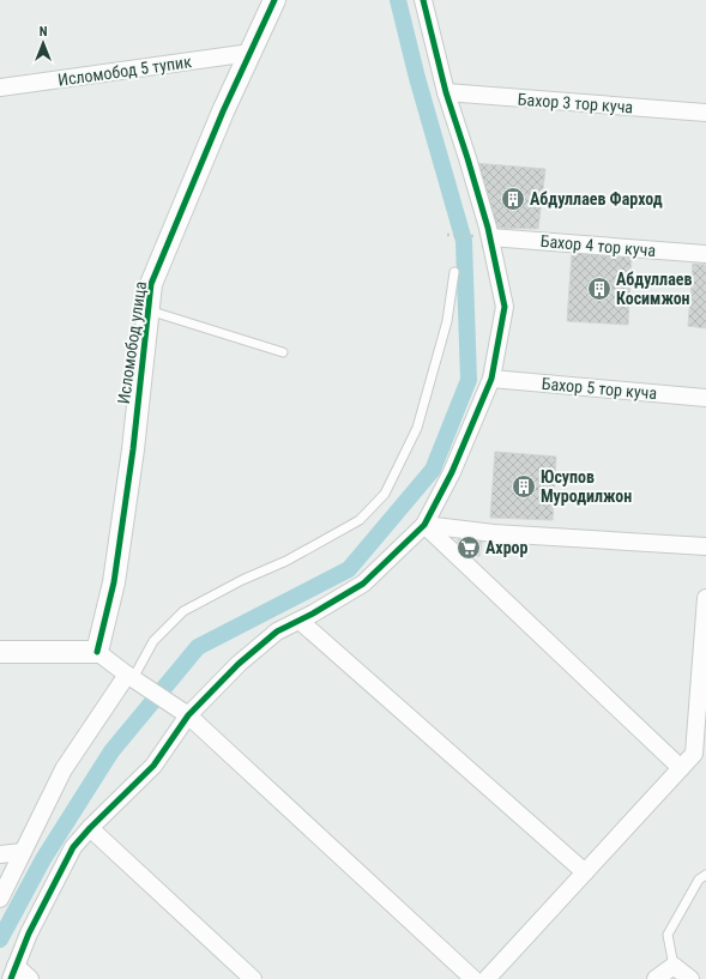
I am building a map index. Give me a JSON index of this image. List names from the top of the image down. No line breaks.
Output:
{"streets":{"street":["Исломобод 5 тупик","Бахор 3 тор куча","Бахор 4 тор куча","Исломобод улица","Бахор 5 тор куча"]},"crossings":[["Исломобод 5 тупик","Исломобод улица"]],"places":{"building":["Абдуллаев Фарход","Абдуллаев Косимжон","Юсупов Муродилжон"],"supermarket":["Ахрор"]},"north":"top"}
